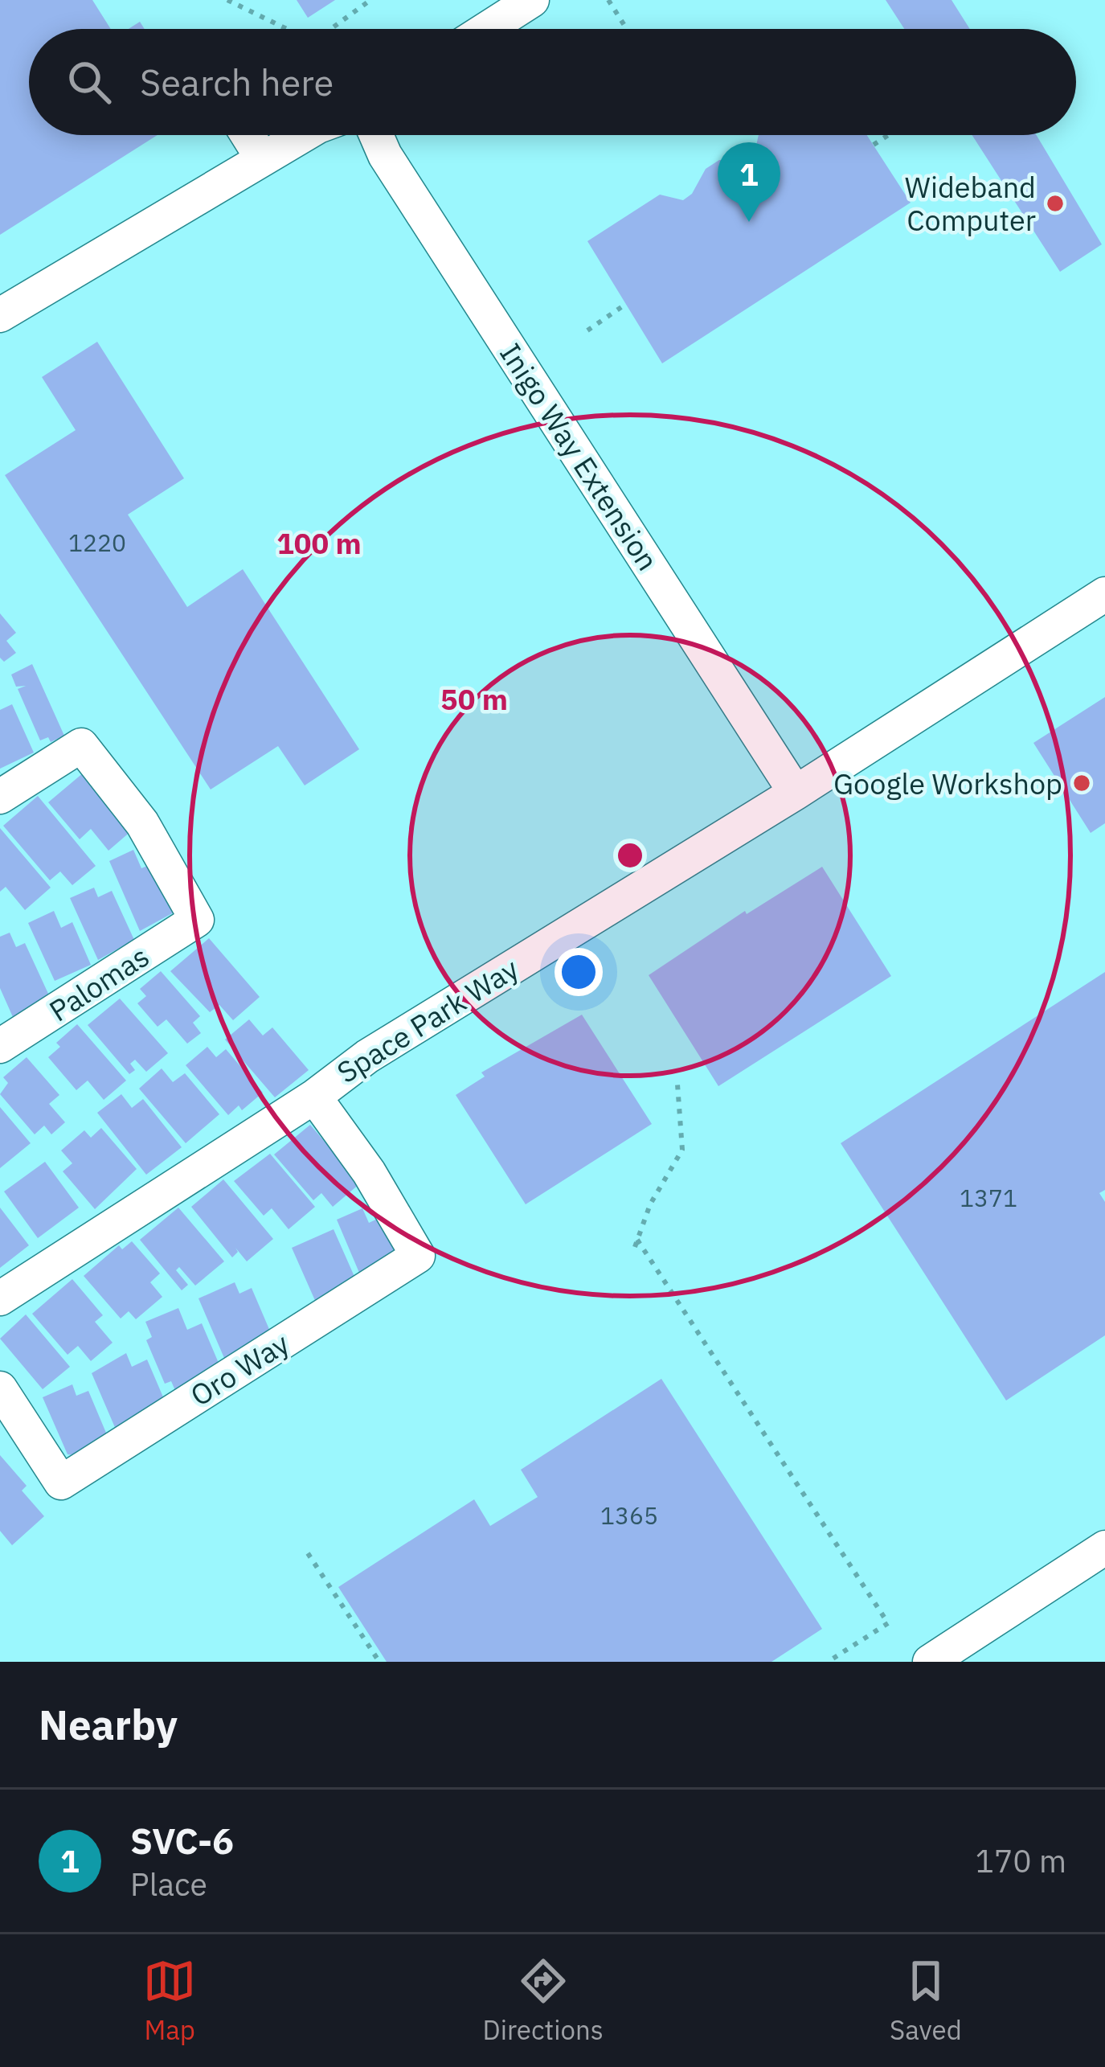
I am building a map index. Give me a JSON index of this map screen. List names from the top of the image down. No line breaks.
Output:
{"streets":{"street":["Inigo Way Extension","Palomas","Space Park Way","Oro Way"]},"crossings":[["Inigo Way Extension","Space Park Way"],["Space Park Way","Oro Way"]],"places":["Wideband Computer","Google Workshop"],"house_numbers":["1220","1371","1365"],"page":{"search":"Search here","pins":"1","heading":"Nearby","list":[{"mark":"1","name":"SVC-6","note":"Place","value":"170 m"}],"nav":["Map","Directions","Saved"]},"rings":["100 m","50 m"]}
